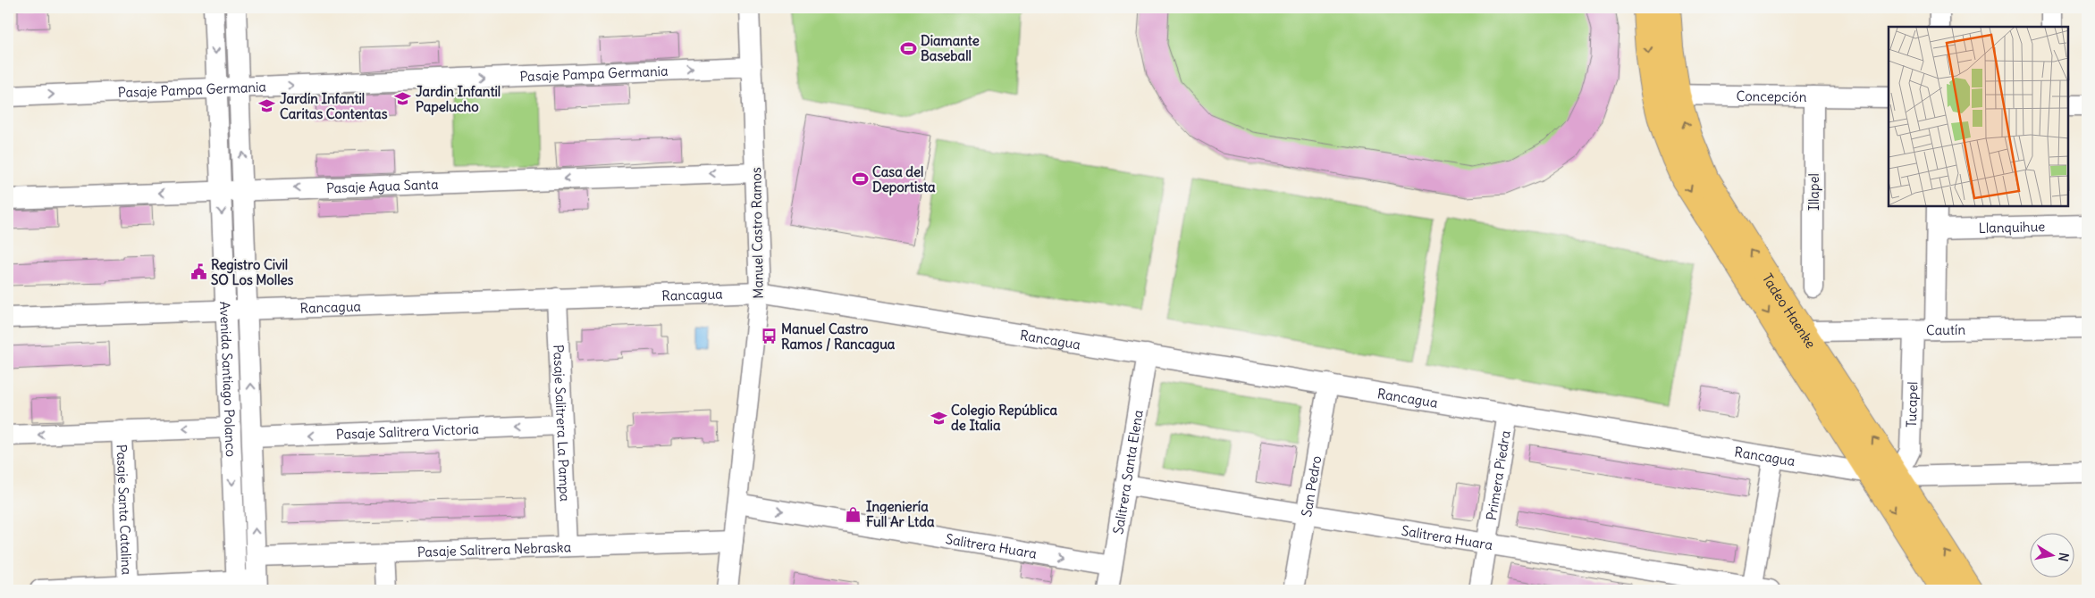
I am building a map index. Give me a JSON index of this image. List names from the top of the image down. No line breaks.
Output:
{"streets":{"main road":["Tadeo Haenke"],"street":["Pasaje Pampa Germania","Concepción","Pasaje Agua Santa","Illapel","Llanquihue","Manuel Castro Ramos","Rancagua","Cautín","Avenida Santiago Polanco","Tucapel","Pasaje Salitrera La Pampa","Pasaje Salitrera Victoria","Salitrera Santa Elena","Primera Piedra","San Pedro","Pasaje Santa Catalina","Salitrera Huara","Pasaje Salitrera Nebraska"]},"crossings":[["Pasaje Pampa Germania","Manuel Castro Ramos"],["Pasaje Pampa Germania","Avenida Santiago Polanco"],["Concepción","Illapel"],["Concepción","Tadeo Haenke"],["Pasaje Agua Santa","Manuel Castro Ramos"],["Pasaje Agua Santa","Avenida Santiago Polanco"],["Manuel Castro Ramos","Rancagua"],["Manuel Castro Ramos","Salitrera Huara"],["Manuel Castro Ramos","Pasaje Salitrera Nebraska"],["Rancagua","Tadeo Haenke"],["Rancagua","Avenida Santiago Polanco"],["Rancagua","Tucapel"],["Rancagua","Pasaje Salitrera La Pampa"],["Rancagua","Salitrera Santa Elena"],["Rancagua","Primera Piedra"],["Rancagua","San Pedro"],["Tadeo Haenke","Cautín"],["Tadeo Haenke","Tucapel"],["Cautín","Tucapel"],["Avenida Santiago Polanco","Pasaje Salitrera Victoria"],["Avenida Santiago Polanco","Pasaje Salitrera Nebraska"],["Pasaje Salitrera La Pampa","Pasaje Salitrera Victoria"],["Pasaje Salitrera La Pampa","Pasaje Salitrera Nebraska"],["Salitrera Santa Elena","Salitrera Huara"],["Primera Piedra","Salitrera Huara"],["San Pedro","Salitrera Huara"]],"one_way":["Pasaje Pampa Germania","Pasaje Agua Santa","Pasaje Salitrera Victoria","Salitrera Huara"],"places":{"sports":["Diamante Baseball","Casa del Deportista"],"school or university":["Jardin Infantil Papelucho","Jardín Infantil Caritas Contentas","Colegio República de Italia"],"public building":["Registro Civil SO Los Molles"],"bus stop":["Manuel Castro Ramos / Rancagua"],"shop":["Ingeniería Full Ar Ltda"]},"north":"right"}
